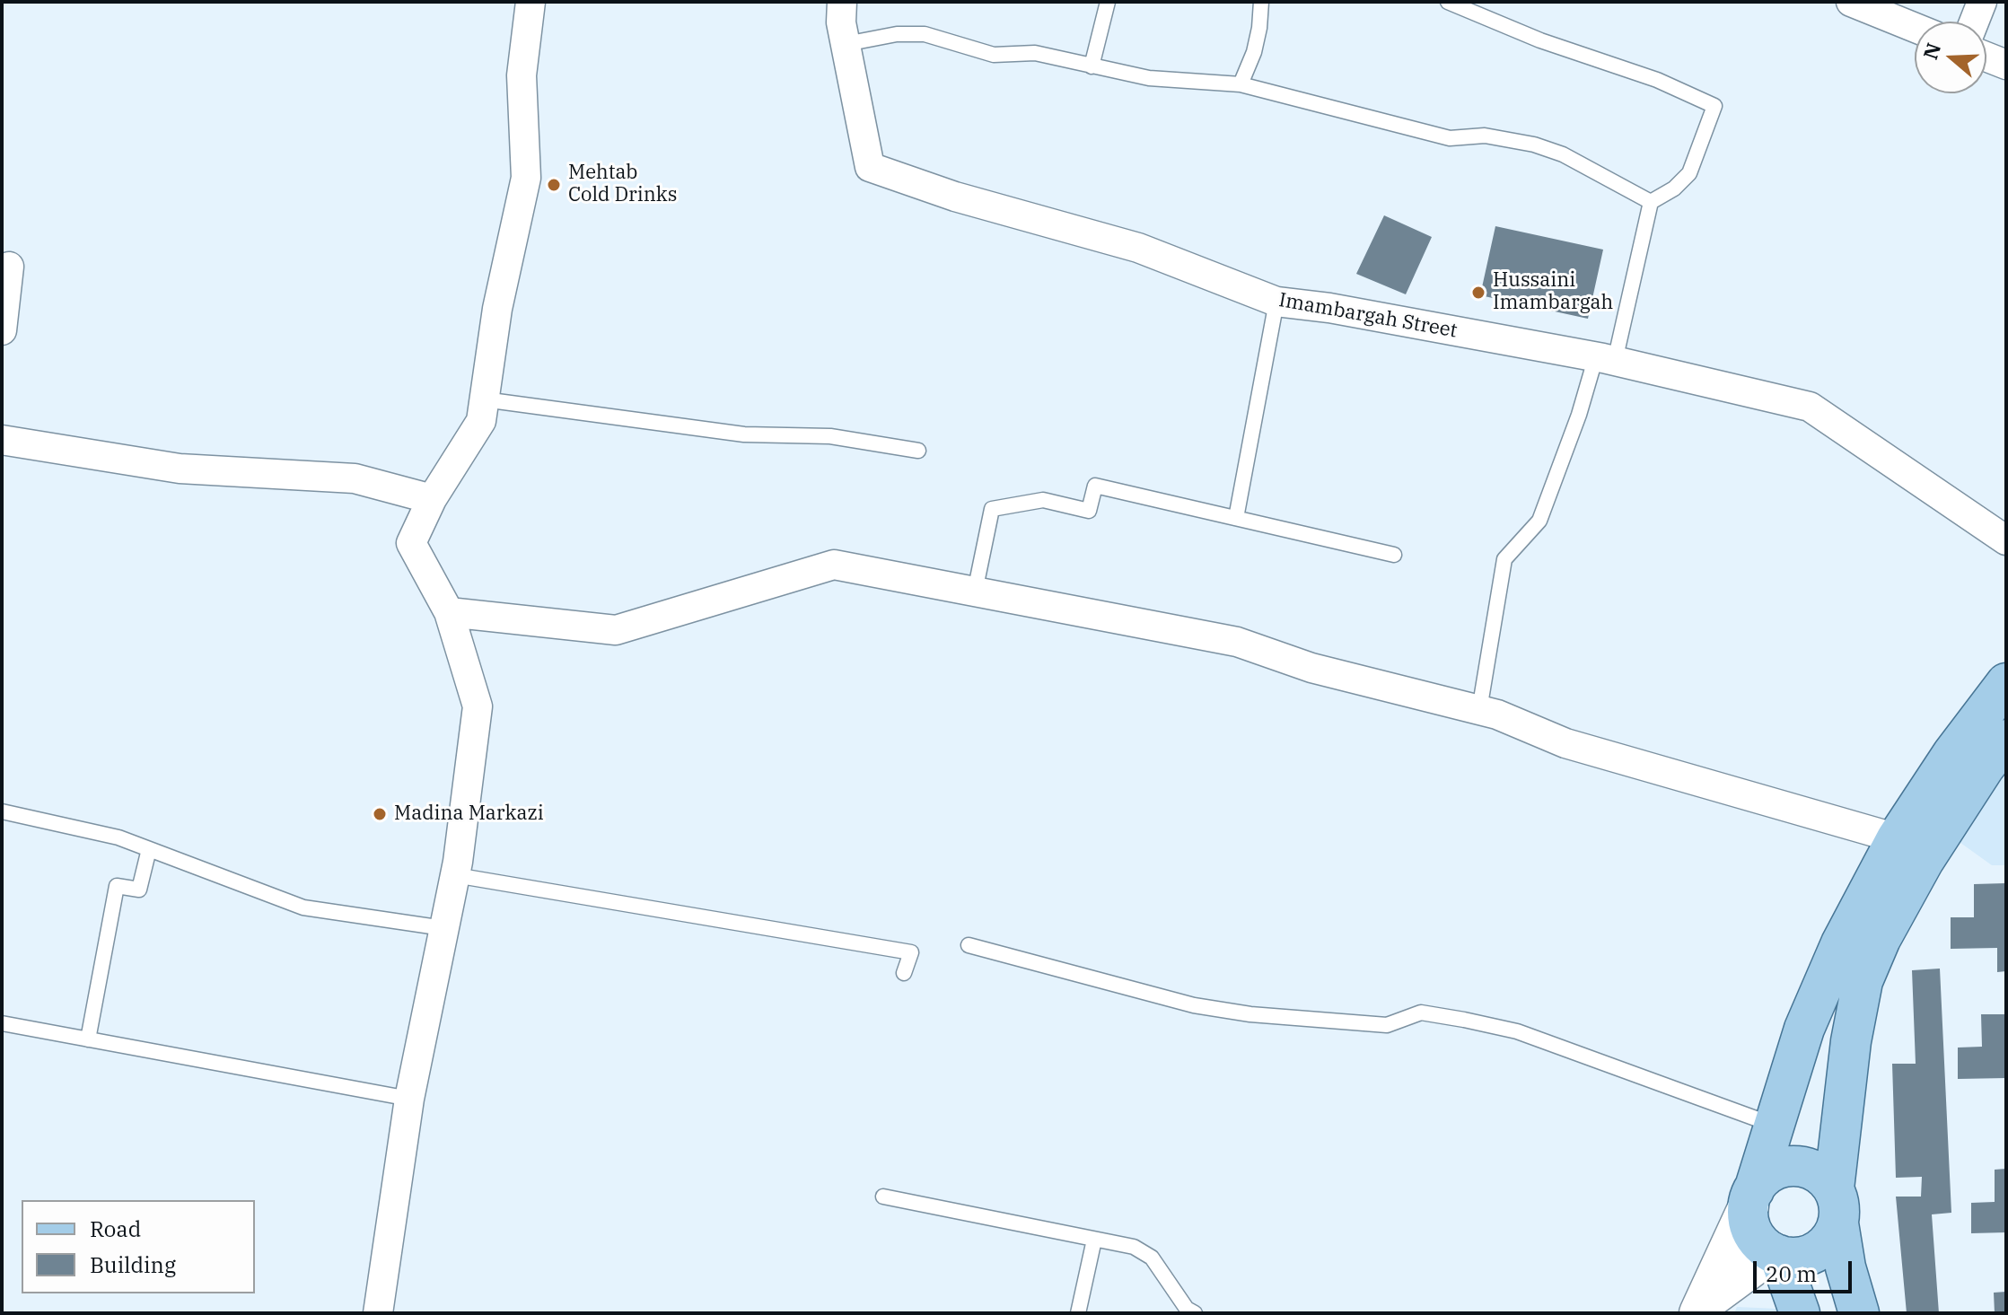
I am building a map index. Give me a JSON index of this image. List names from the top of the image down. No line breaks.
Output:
{"streets":{"street":["Imambargah Street"]},"places":["Mehtab Cold Drinks","Hussaini Imambargah","Madina Markazi"],"legend":["Road","Building"],"scale_bar":"20 m","north":"left"}
